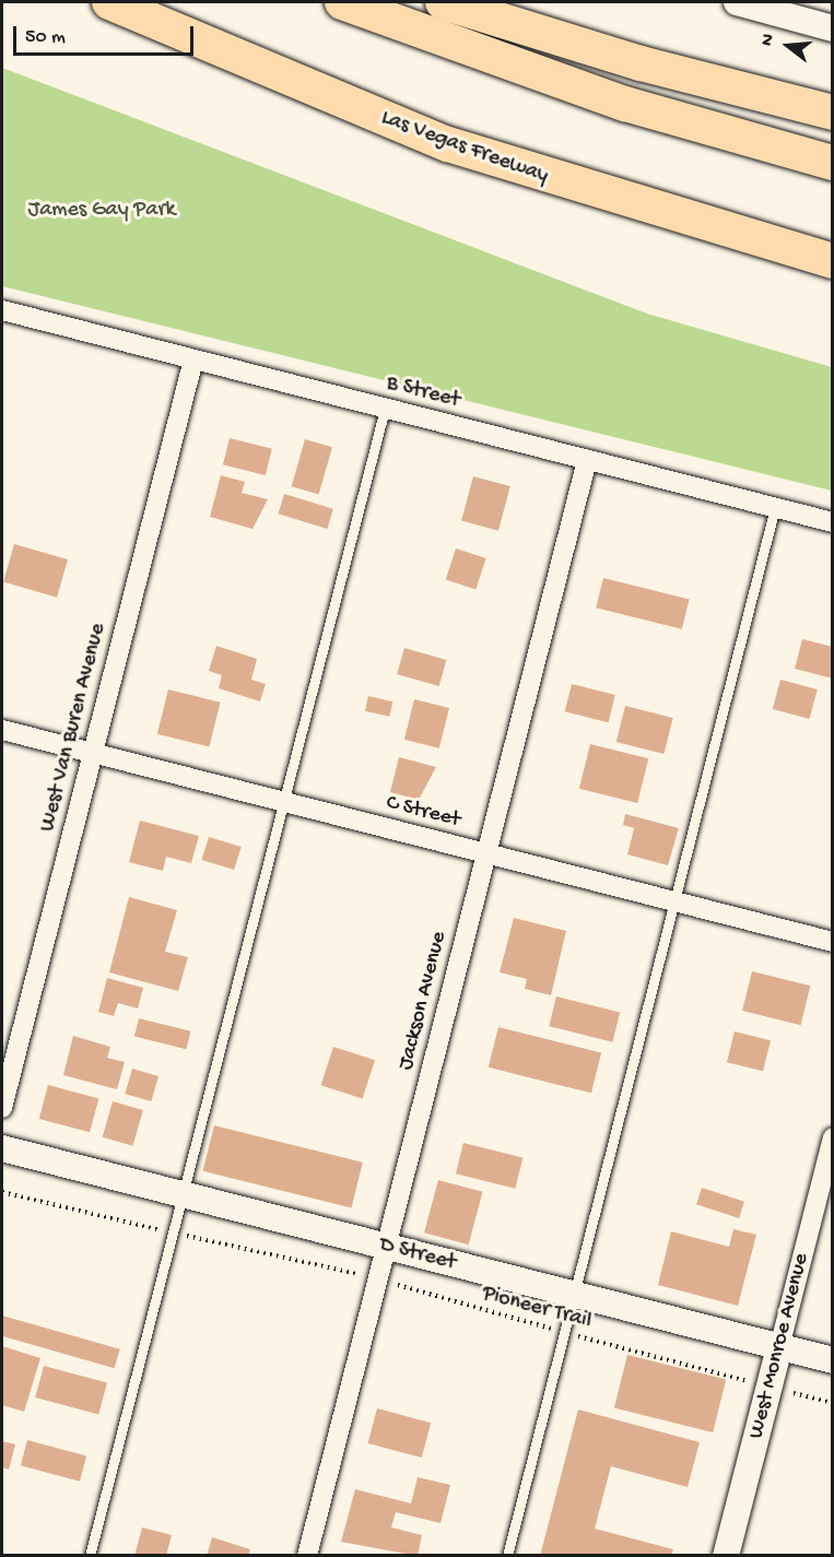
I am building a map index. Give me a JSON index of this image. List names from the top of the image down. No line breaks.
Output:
{"streets":{"highway":["Las Vegas Freeway"],"street":["B Street","West Van Buren Avenue","C Street","Jackson Avenue","D Street","West Monroe Avenue"],"path":["Pioneer Trail"]},"crossings":[["B Street","West Van Buren Avenue"],["B Street","Jackson Avenue"],["West Van Buren Avenue","C Street"],["C Street","Jackson Avenue"],["Jackson Avenue","D Street"],["Jackson Avenue","Pioneer Trail"],["D Street","West Monroe Avenue"],["Pioneer Trail","West Monroe Avenue"]],"parks":["James Gay Park"],"scale_bar":"50 m","north":"left"}
